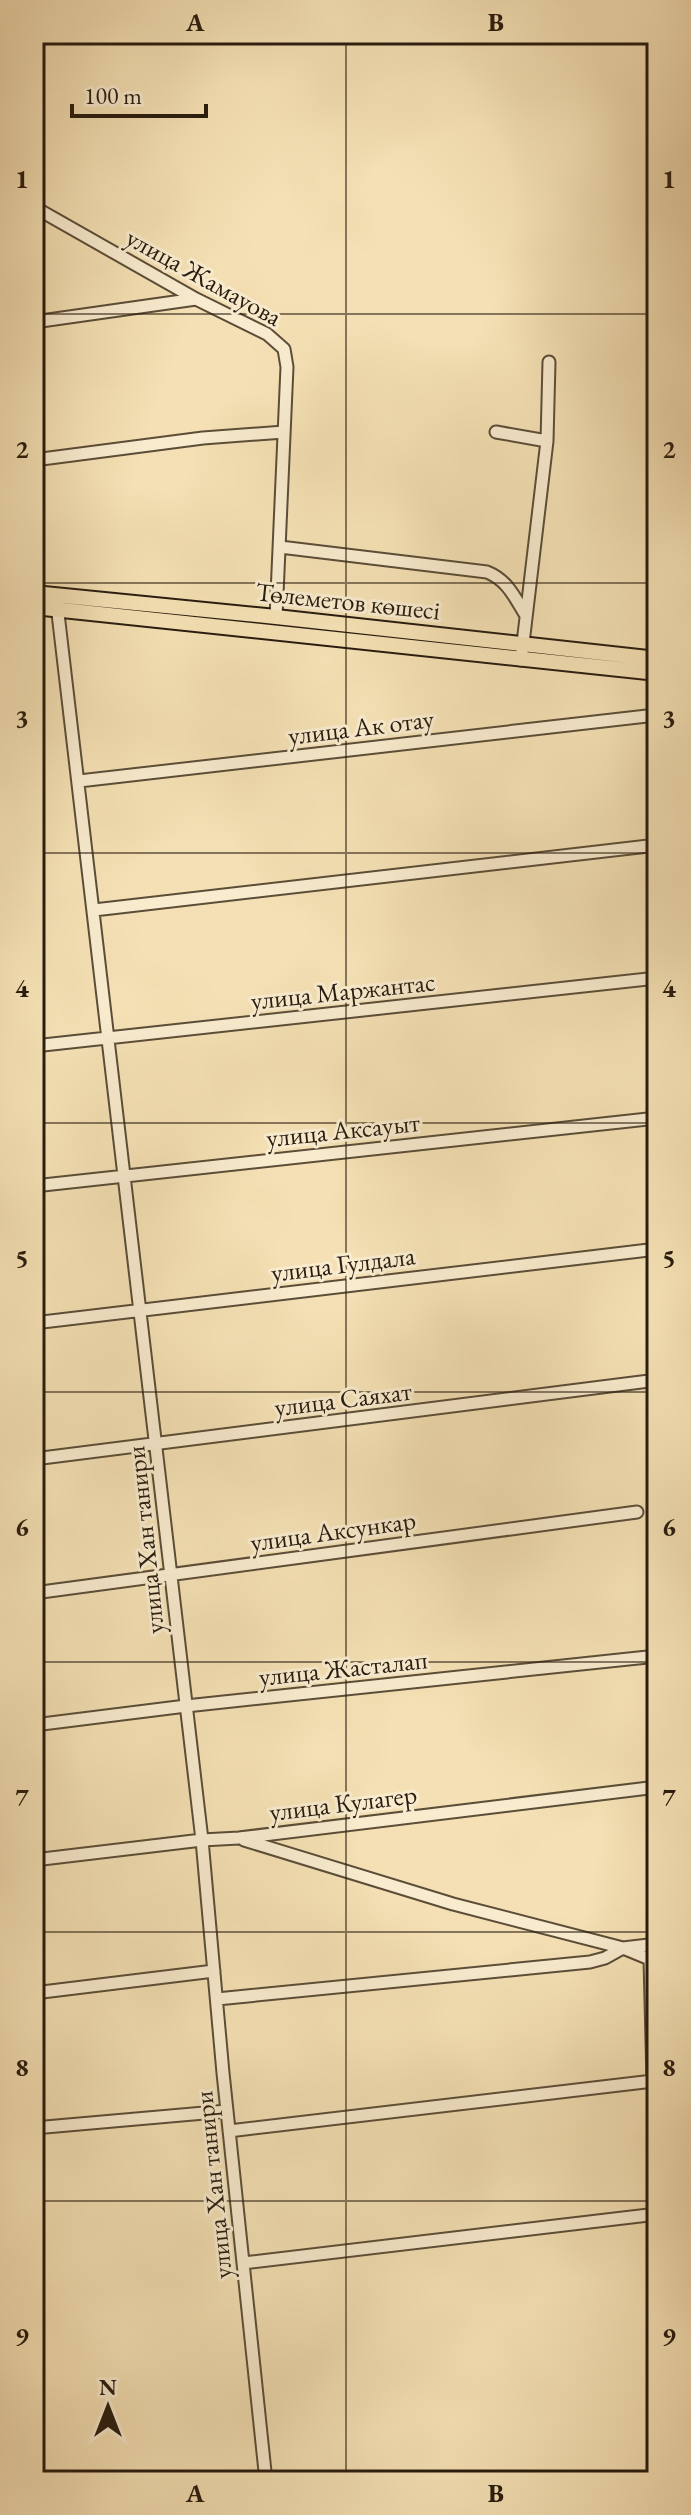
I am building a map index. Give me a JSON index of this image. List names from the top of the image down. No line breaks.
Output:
{"streets":{"main road":["Төлеметов көшесі"],"street":["улица Жамауова","улица Ак отау","улица Маржантас","улица Аксауыт","улица Гулдала","улица Саяхат","улица Аксункар","улица Хан танири","улица Жасталап","улица Кулагер"]},"crossings":[["улица Жамауова","Төлеметов көшесі"],["Төлеметов көшесі","улица Хан танири"],["улица Ак отау","улица Хан танири"],["улица Маржантас","улица Хан танири"],["улица Аксауыт","улица Хан танири"],["улица Гулдала","улица Хан танири"],["улица Саяхат","улица Хан танири"],["улица Аксункар","улица Хан танири"],["улица Хан танири","улица Жасталап"],["улица Хан танири","улица Кулагер"]],"scale_bar":"100 m","north":"top","grid":{"columns":["A","B"],"rows":["1","2","3","4","5","6","7","8","9"]}}
